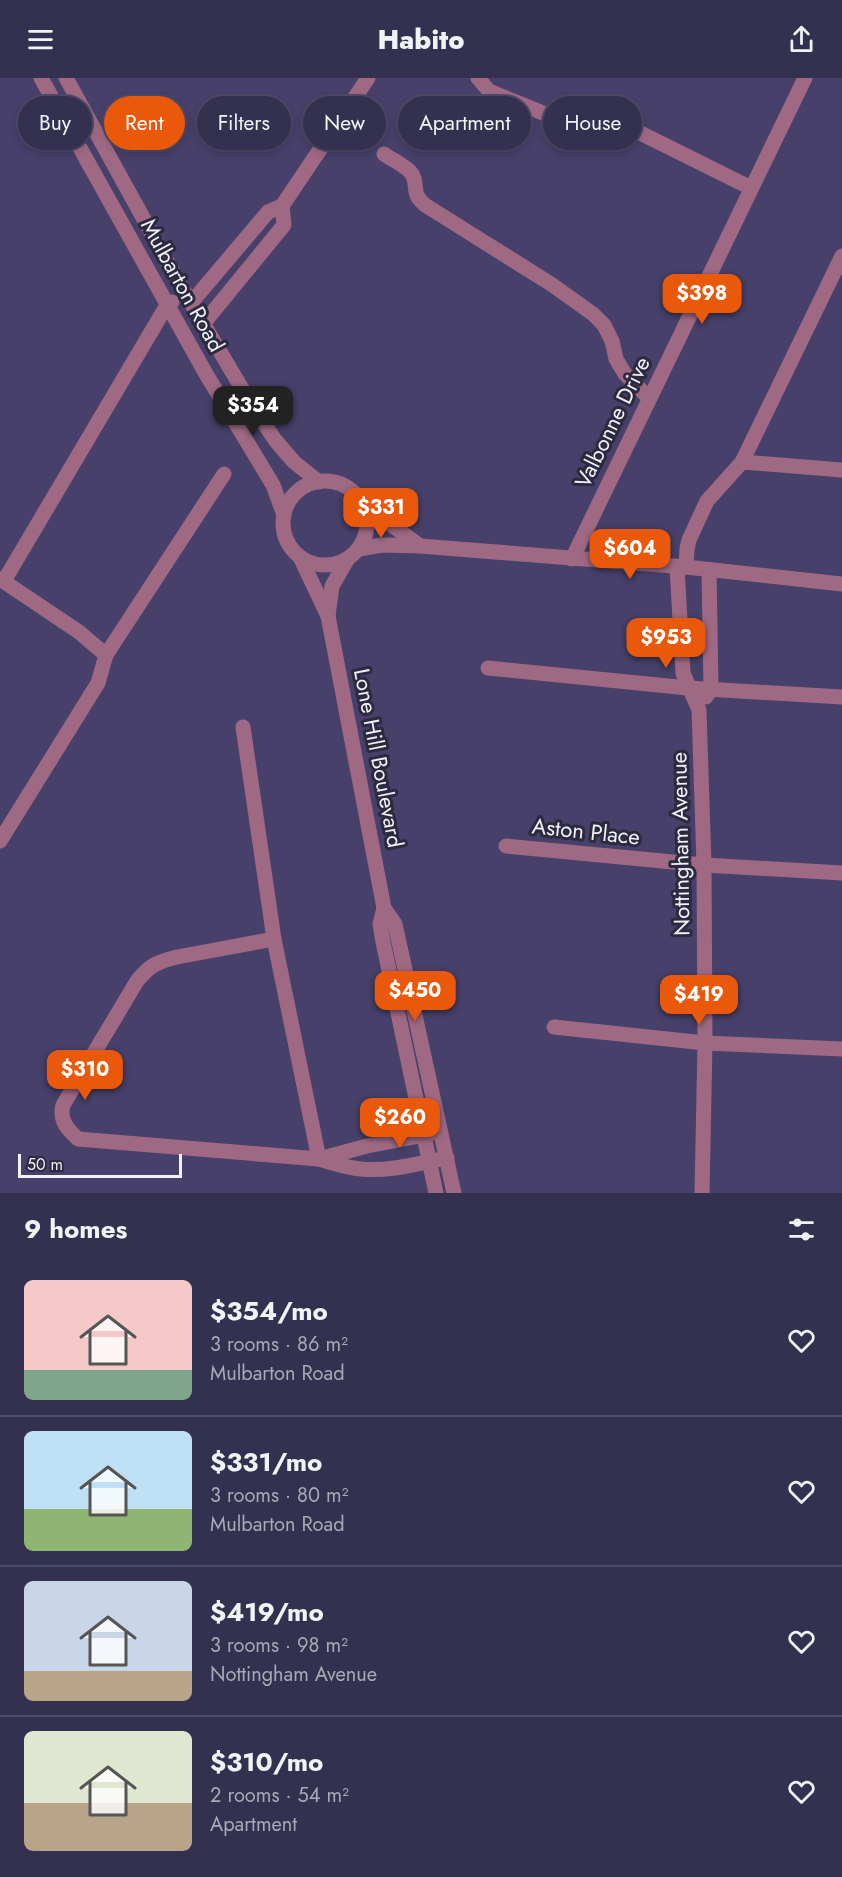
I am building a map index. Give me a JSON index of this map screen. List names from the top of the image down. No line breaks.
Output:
{"streets":{"street":["Mulbarton Road","Valbonne Drive","Lone Hill Boulevard","Aston Place","Nottingham Avenue"]},"crossings":[["Mulbarton Road","Lone Hill Boulevard"],["Aston Place","Nottingham Avenue"]],"scale_bar":"50 m","page":{"header":"Habito","chip":["Buy","Rent","Filters","New","Apartment","House"],"price":["$398","$354","$331","$604","$953","$450","$419","$310","$260"],"scale":"50 m","heading":"9 homes","list":[{"name":"$354/mo","note":"3 rooms · 86 m² · Mulbarton Road"},{"name":"$331/mo","note":"3 rooms · 80 m² · Mulbarton Road"},{"name":"$419/mo","note":"3 rooms · 98 m² · Nottingham Avenue"},{"name":"$310/mo","note":"2 rooms · 54 m² · Apartment"}]}}
